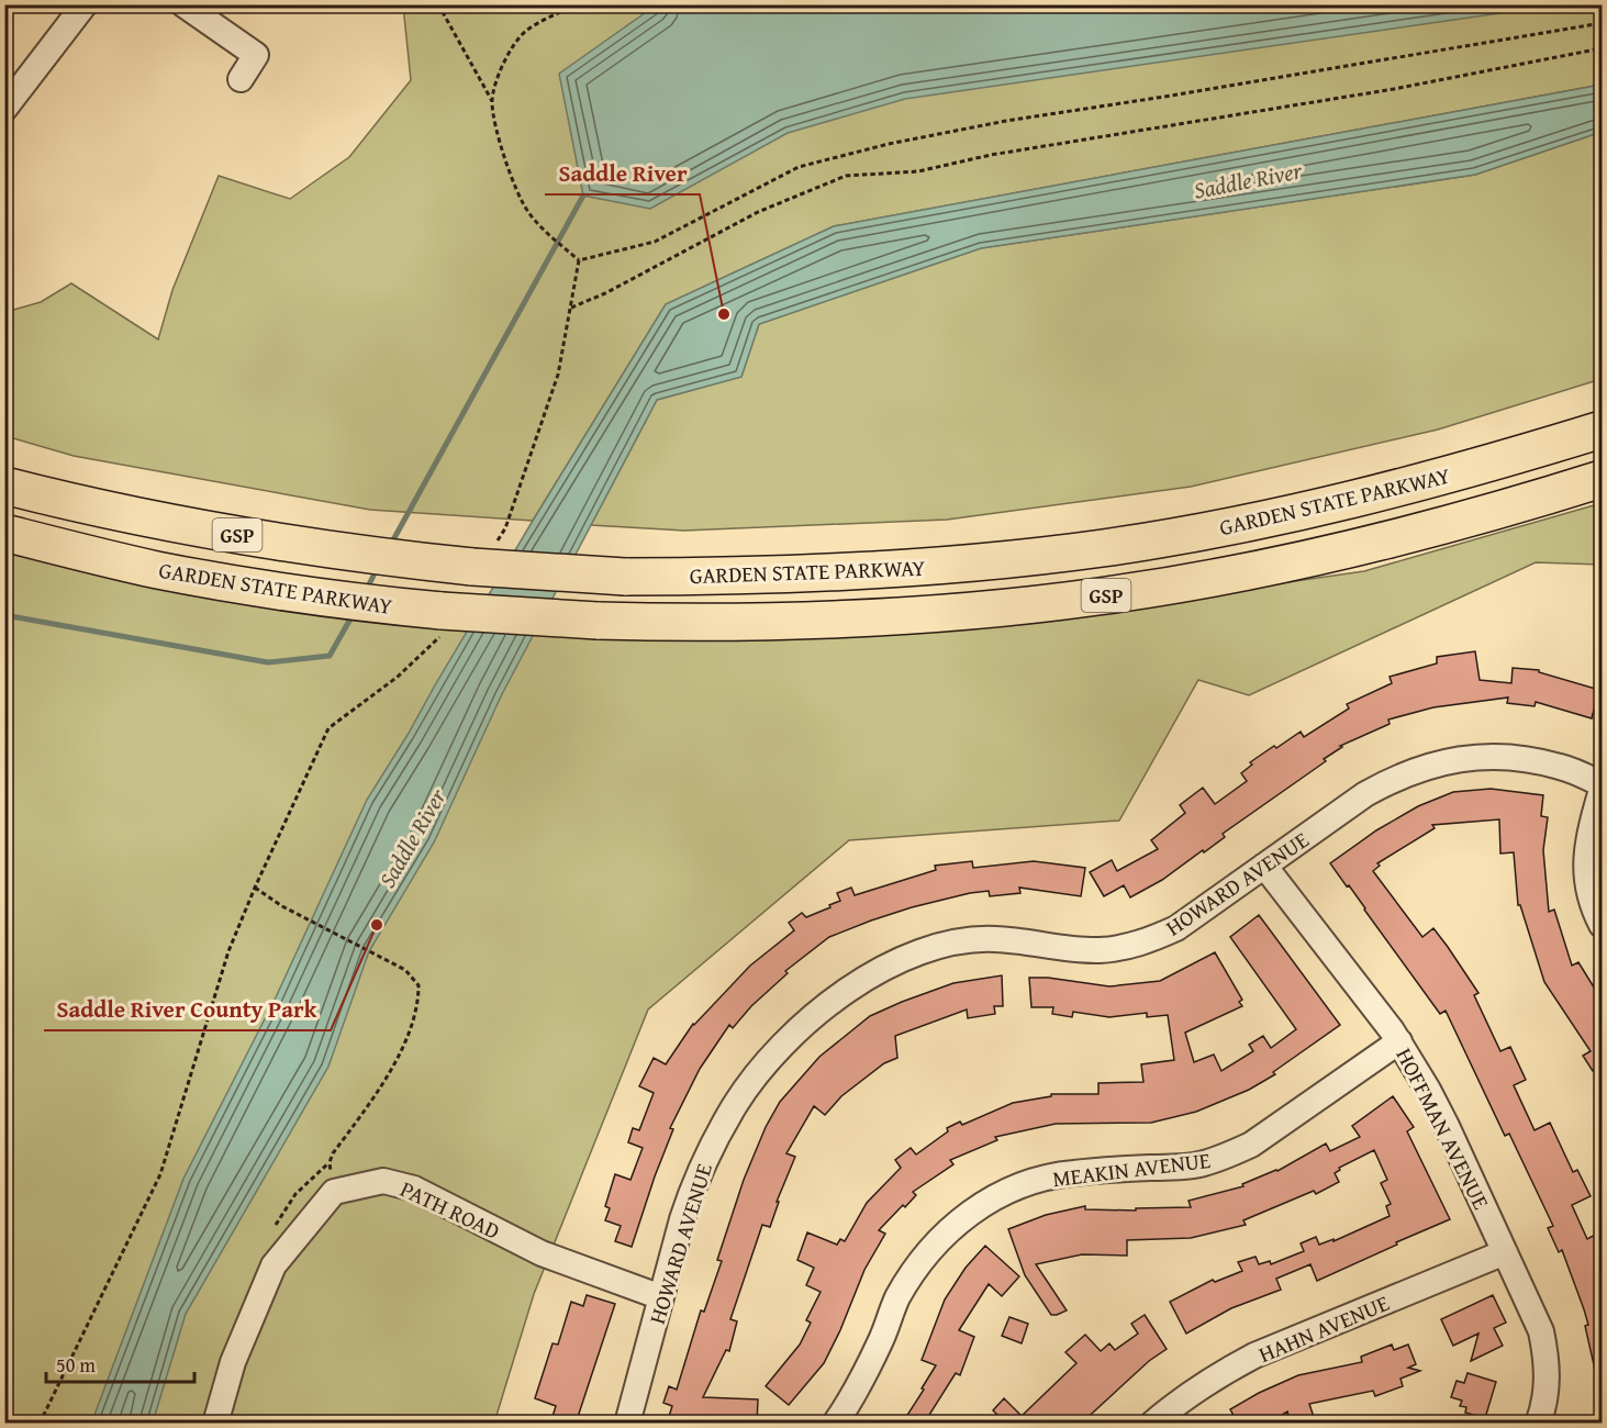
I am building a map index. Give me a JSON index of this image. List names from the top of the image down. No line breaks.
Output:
{"streets":{"highway":["GARDEN STATE PARKWAY","GSP"],"street":["HOWARD AVENUE","HOFFMAN AVENUE","MEAKIN AVENUE","PATH ROAD","HAHN AVENUE"]},"crossings":[["HOWARD AVENUE","HOFFMAN AVENUE"],["HOWARD AVENUE","PATH ROAD"],["HOFFMAN AVENUE","MEAKIN AVENUE"],["HOFFMAN AVENUE","HAHN AVENUE"]],"water":["Saddle River"],"places":["Saddle River","Saddle River County Park"],"scale_bar":"50 m"}
